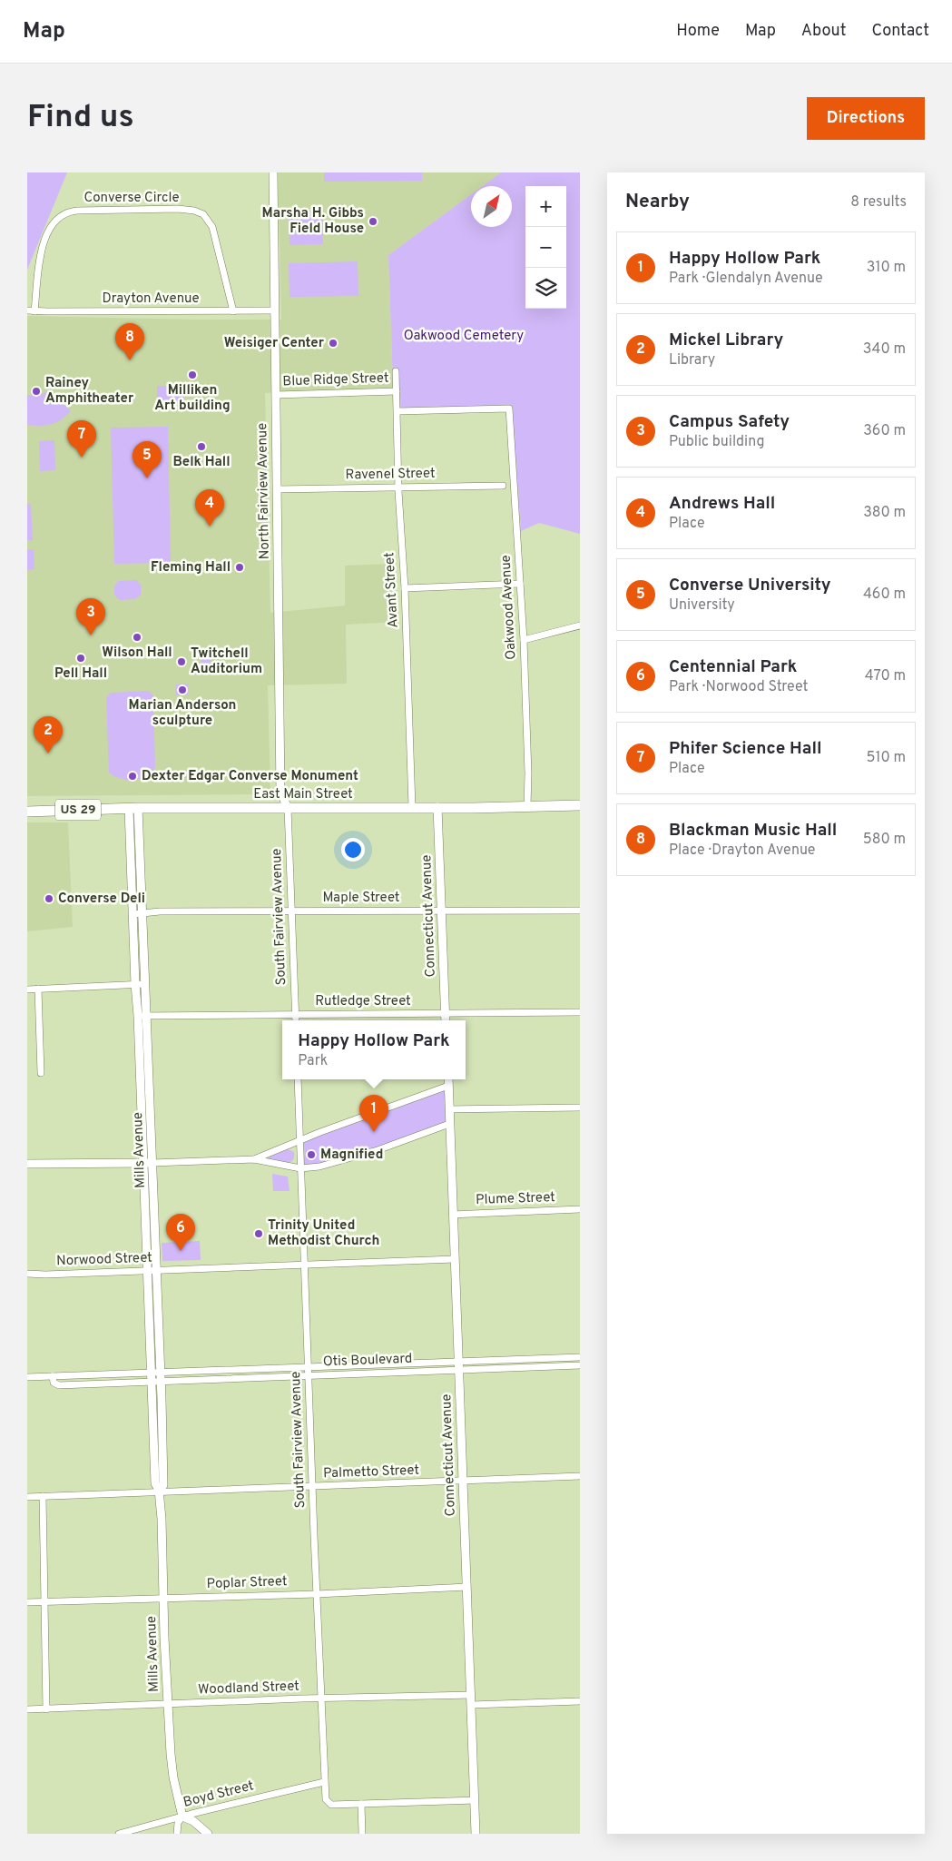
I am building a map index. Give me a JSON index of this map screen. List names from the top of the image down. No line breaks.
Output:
{"streets":{"main road":["East Main Street","US 29"],"street":["Converse Circle","Drayton Avenue","Blue Ridge Street","Ravenel Street","North Fairview Avenue","Avant Street","Oakwood Avenue","Maple Street","Connecticut Avenue","South Fairview Avenue","Rutledge Street","Mills Avenue","Plume Street","Norwood Street","Otis Boulevard","Palmetto Street","Poplar Street","Woodland Street","Boyd Street"]},"crossings":[["Converse Circle","Drayton Avenue"],["Drayton Avenue","North Fairview Avenue"],["Blue Ridge Street","North Fairview Avenue"],["Blue Ridge Street","Avant Street"],["Ravenel Street","North Fairview Avenue"],["Ravenel Street","Avant Street"],["North Fairview Avenue","East Main Street"],["North Fairview Avenue","South Fairview Avenue"],["Avant Street","Oakwood Avenue"],["Avant Street","East Main Street"],["Oakwood Avenue","East Main Street"],["East Main Street","Connecticut Avenue"],["East Main Street","South Fairview Avenue"],["East Main Street","Mills Avenue"],["Maple Street","Connecticut Avenue"],["Maple Street","South Fairview Avenue"],["Maple Street","Mills Avenue"],["Connecticut Avenue","Rutledge Street"],["Connecticut Avenue","Plume Street"],["Connecticut Avenue","Norwood Street"],["Connecticut Avenue","Otis Boulevard"],["Connecticut Avenue","Palmetto Street"],["Connecticut Avenue","Poplar Street"],["Connecticut Avenue","Woodland Street"],["South Fairview Avenue","Rutledge Street"],["South Fairview Avenue","Norwood Street"],["South Fairview Avenue","Otis Boulevard"],["South Fairview Avenue","Palmetto Street"],["South Fairview Avenue","Poplar Street"],["South Fairview Avenue","Woodland Street"],["South Fairview Avenue","Boyd Street"],["Rutledge Street","Mills Avenue"],["Mills Avenue","Norwood Street"],["Mills Avenue","Otis Boulevard"],["Mills Avenue","Palmetto Street"],["Mills Avenue","Poplar Street"],["Mills Avenue","Woodland Street"],["Mills Avenue","Boyd Street"]],"parks":["Oakwood Cemetery"],"places":["Marsha H. Gibbs Field House","Weisiger Center","Milliken Art building","Rainey Amphitheater","Belk Hall","Fleming Hall","Wilson Hall","Pell Hall","Twitchell Auditorium","Marian Anderson sculpture","Dexter Edgar Converse Monument","Converse Deli","Magnified","Trinity United Methodist Church"],"north":"top right","page":{"header":"Map","nav":["Home","Map","About","Contact"],"buttons":"Directions","title":"Find us","heading":["Nearby","8 results"],"map_buttons":["+","−"],"list":[{"mark":"1","name":"Happy Hollow Park","note":"Park · Glendalyn Avenue","value":"310 m"},{"mark":"2","name":"Mickel Library","note":"Library","value":"340 m"},{"mark":"3","name":"Campus Safety","note":"Public building","value":"360 m"},{"mark":"4","name":"Andrews Hall","note":"Place","value":"380 m"},{"mark":"5","name":"Converse University","note":"University","value":"460 m"},{"mark":"6","name":"Centennial Park","note":"Park · Norwood Street","value":"470 m"},{"mark":"7","name":"Phifer Science Hall","note":"Place","value":"510 m"},{"mark":"8","name":"Blackman Music Hall","note":"Place · Drayton Avenue","value":"580 m"}],"pins":["8","7","5","4","3","2","1","6"],"popup":["Happy Hollow Park","Park"]}}
